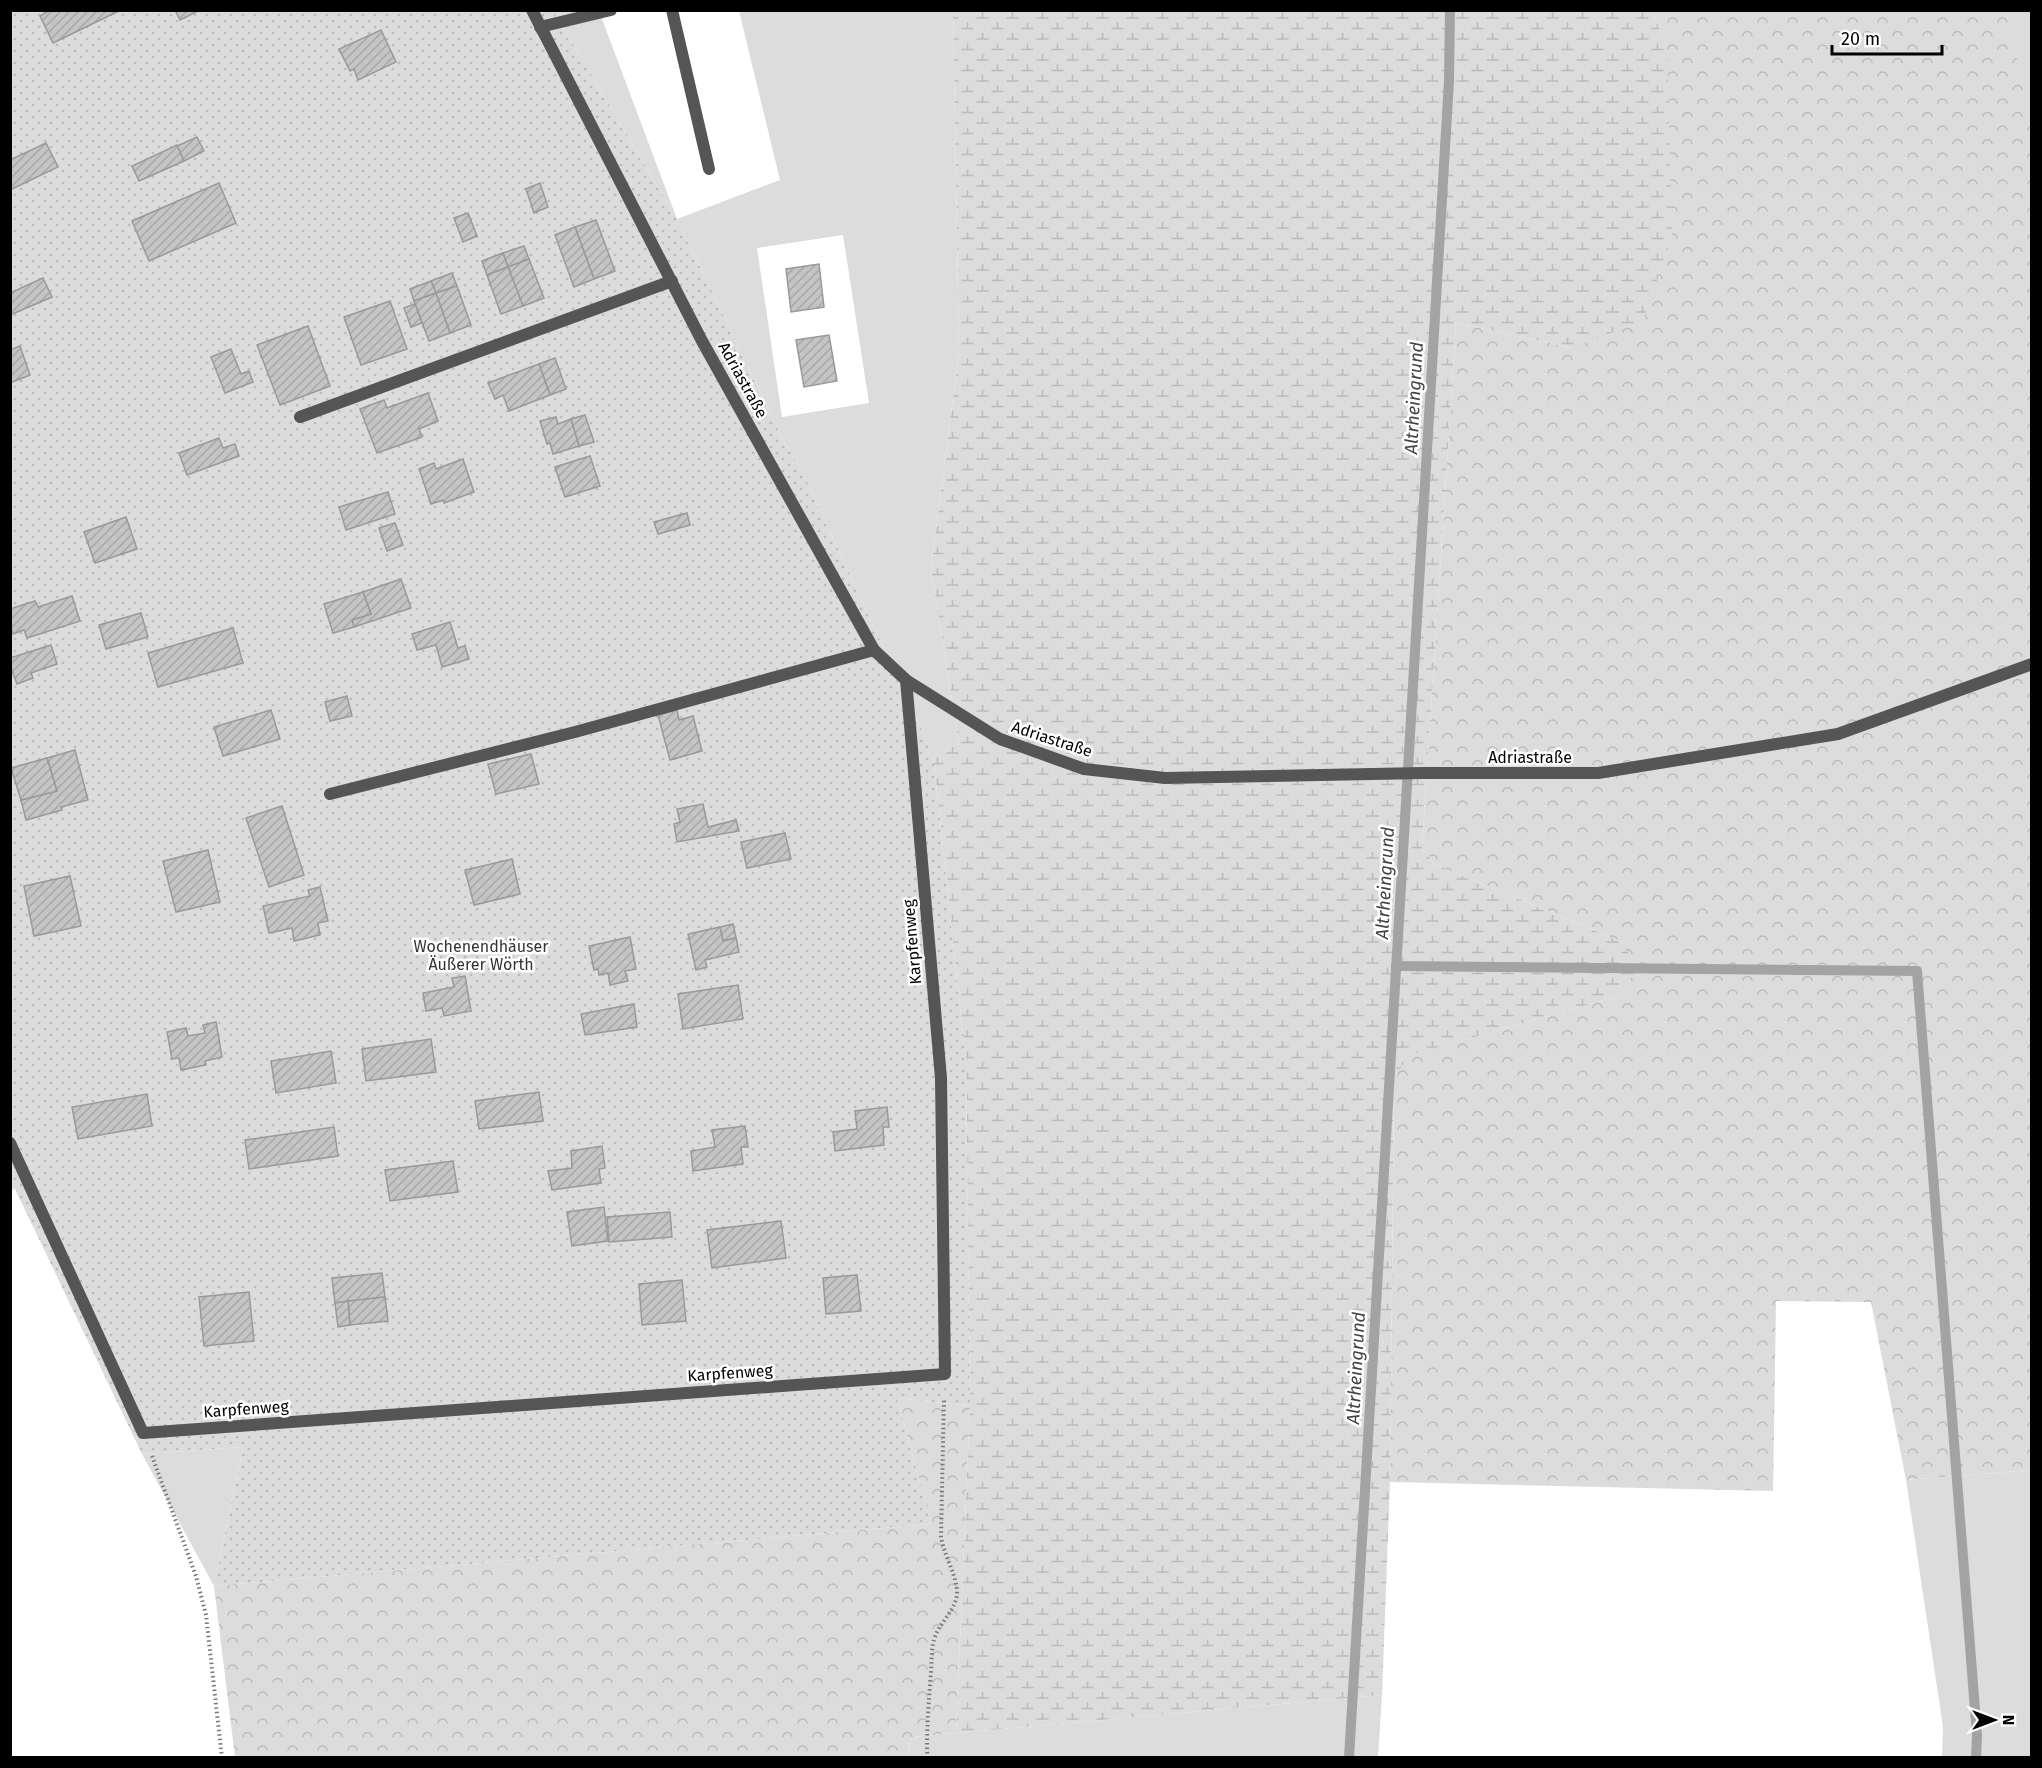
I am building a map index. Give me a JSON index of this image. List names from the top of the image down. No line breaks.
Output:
{"streets":{"street":["Adriastraße","Karpfenweg"]},"crossings":[["Adriastraße","Karpfenweg"]],"water":["Altrheingrund"],"parks":["Wochenendhäuser Äußerer Wörth"],"scale_bar":"20 m","north":"right"}
